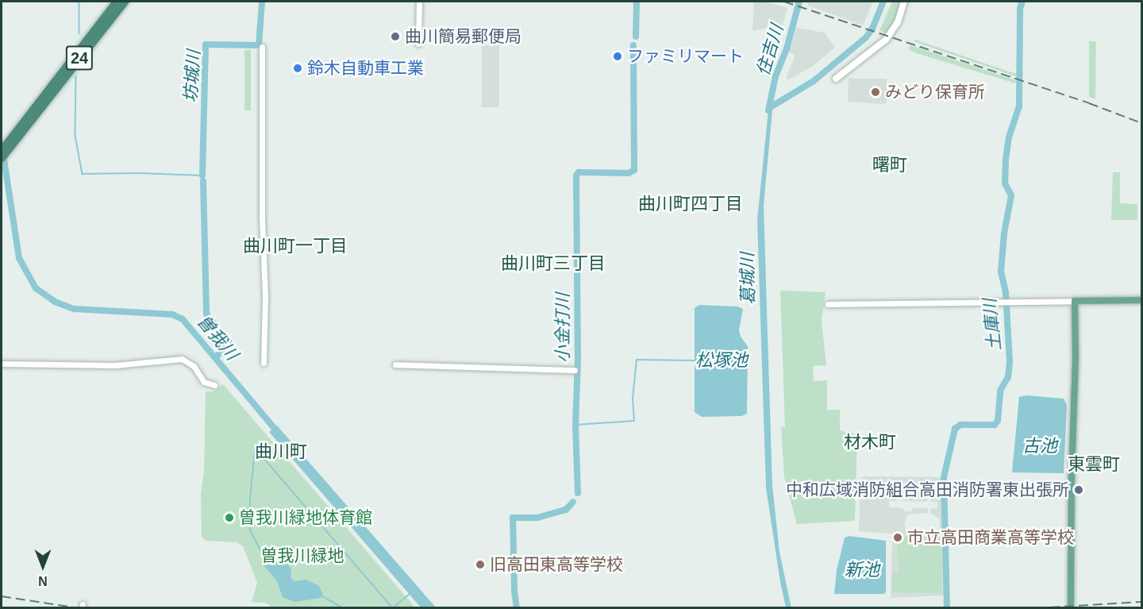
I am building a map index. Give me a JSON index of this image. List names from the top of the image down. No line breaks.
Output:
{"streets":{"highway":["24"]},"districts":["曙町","曲川町四丁目","曲川町一丁目","曲川町三丁目","材木町","曲川町","東雲町"],"water":["住吉川","坊城川","葛城川","土庫川","小金打川","曽我川","松塚池","古池","新池"],"parks":["曽我川緑地"],"places":["曲川簡易郵便局","ファミリマート","鈴木自動車工業","みどり保育所","中和広域消防組合高田消防署東出張所","曽我川緑地体育館","市立高田商業高等学校","旧高田東高等学校"],"north":"bottom"}
